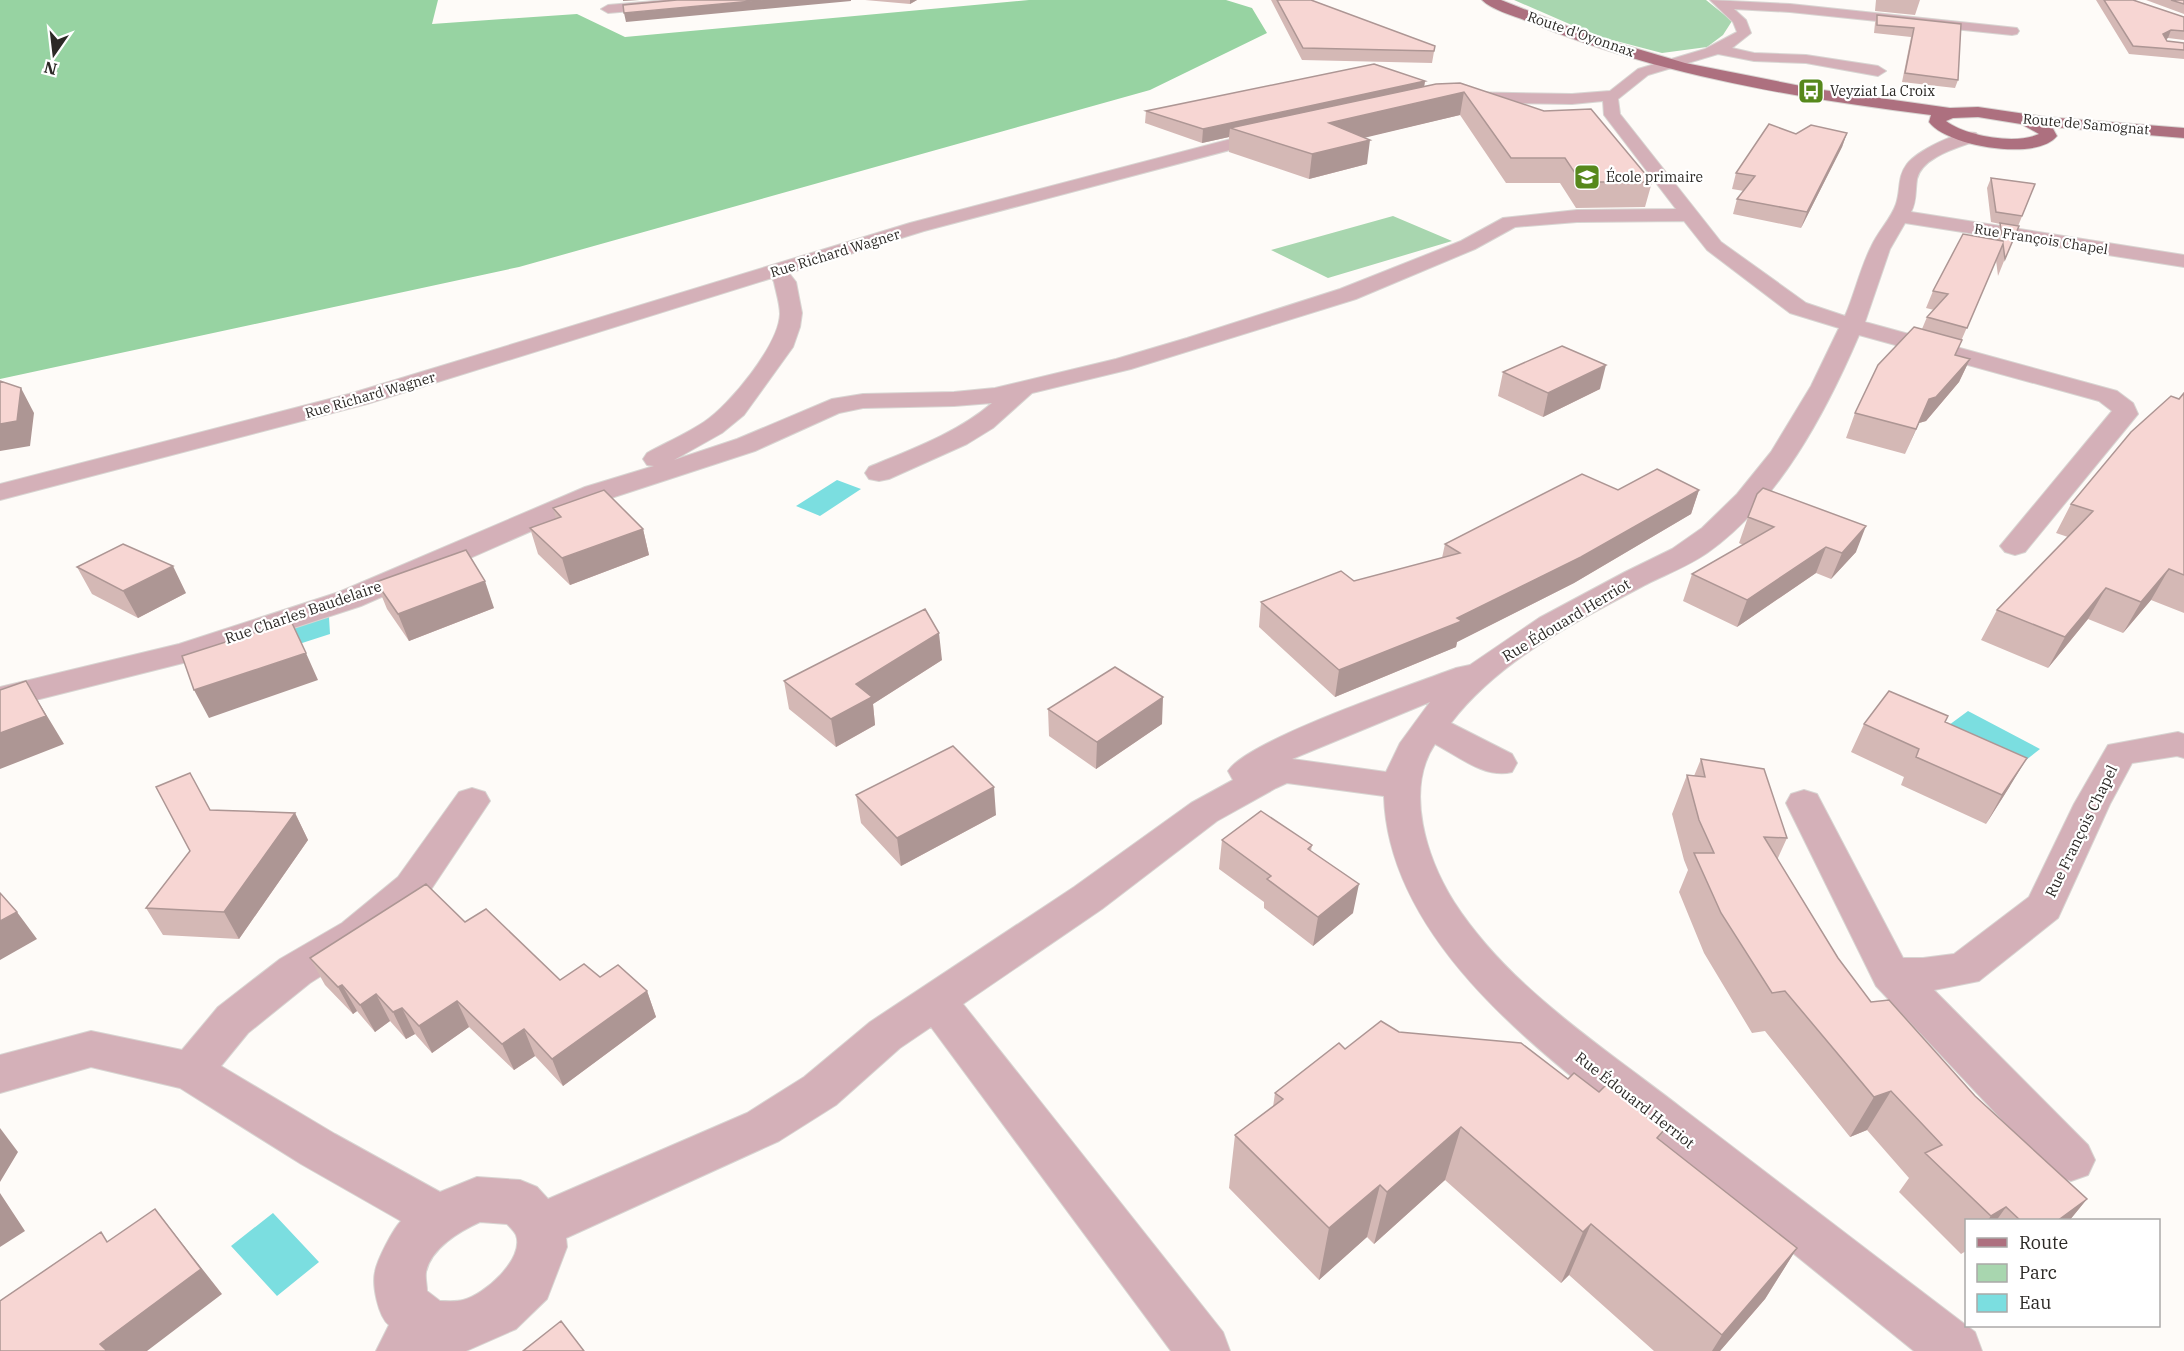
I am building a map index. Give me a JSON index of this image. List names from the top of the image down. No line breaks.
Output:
{"streets":{"main road":["Route d'Oyonnax","Route de Samognat"],"street":["Rue François Chapel","Rue Richard Wagner","Rue Charles Baudelaire","Rue Édouard Herriot"]},"crossings":[["Route de Samognat","Rue Édouard Herriot"],["Rue François Chapel","Rue Édouard Herriot"],["Rue Richard Wagner","Rue Charles Baudelaire"]],"places":{"bus stop":["Veyziat La Croix"],"school or university":["École primaire"]},"legend":["Route","Parc","Eau"],"north":"bottom"}
